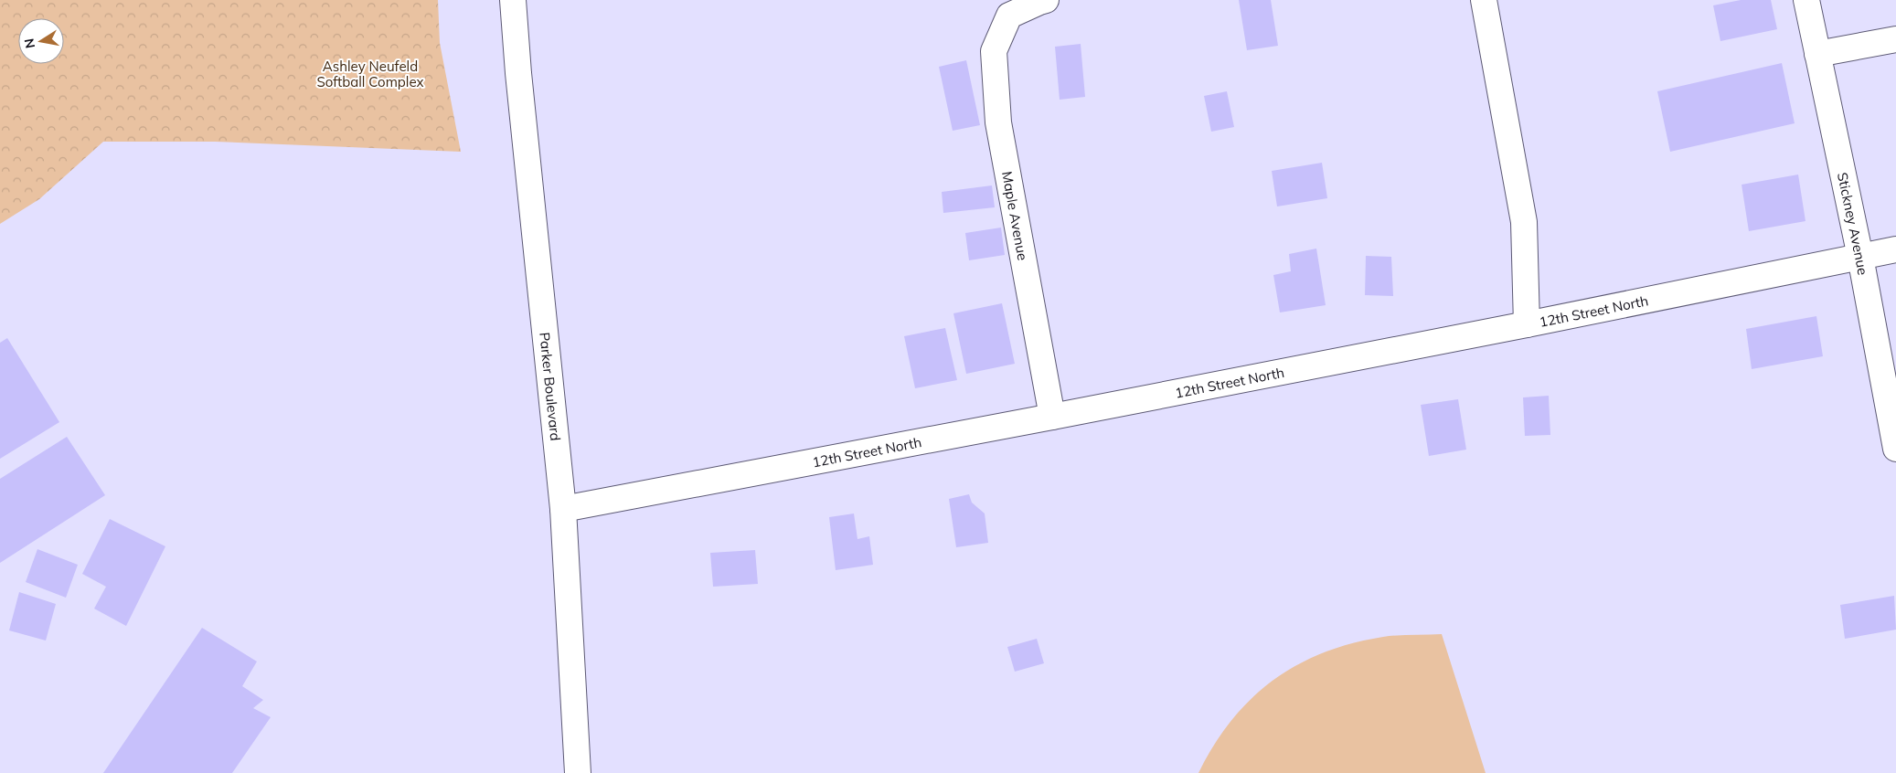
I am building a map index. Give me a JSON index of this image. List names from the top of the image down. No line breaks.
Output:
{"streets":{"street":["Maple Avenue","Stickney Avenue","12th Street North","Parker Boulevard"]},"crossings":[["Maple Avenue","12th Street North"],["Stickney Avenue","12th Street North"],["12th Street North","Parker Boulevard"]],"parks":["Ashley Neufeld Softball Complex"],"north":"left"}
